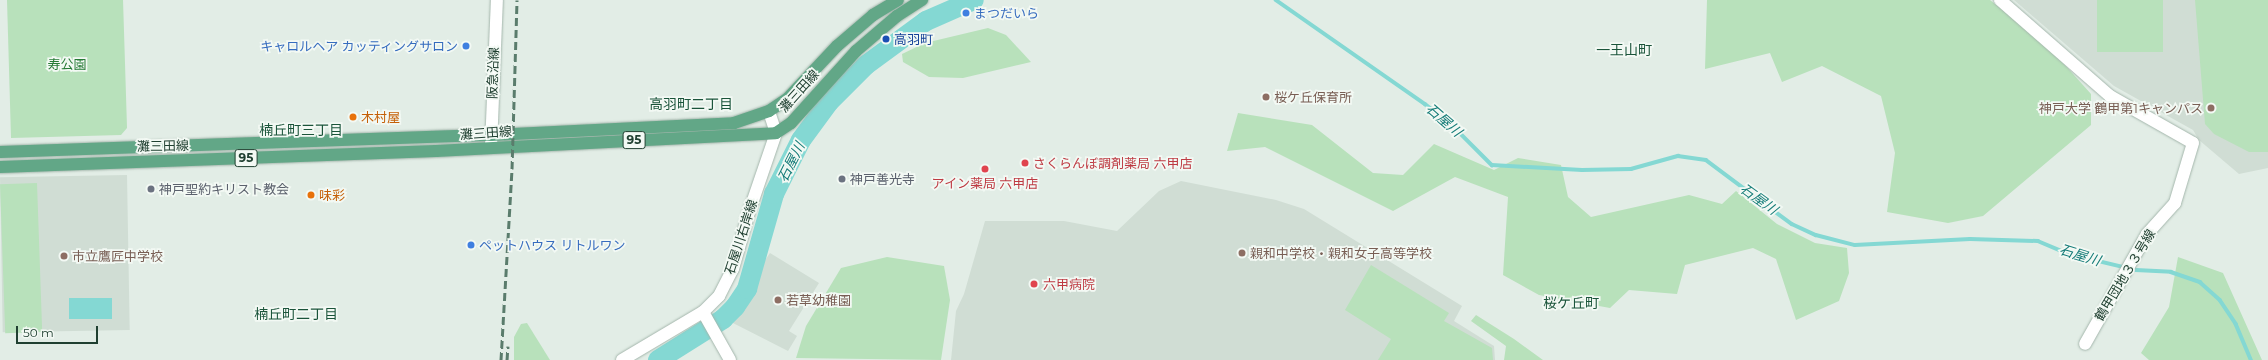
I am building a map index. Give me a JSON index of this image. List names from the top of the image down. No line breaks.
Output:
{"streets":{"main road":["灘三田線","95"],"street":["阪急沿線","石屋川右岸線","鶴甲団地３３号線"]},"crossings":[["阪急沿線","灘三田線"],["灘三田線","石屋川右岸線"]],"districts":["一王山町","高羽町二丁目","楠丘町三丁目","桜ケ丘町","楠丘町二丁目"],"water":["石屋川"],"parks":["寿公園"],"places":["まつだいら","高羽町","キャロルヘア カッティングサロン","桜ケ丘保育所","神戸大学 鶴甲第1キャンパス","木村屋","さくらんぼ調剤薬局 六甲店","アイン薬局 六甲店","神戸善光寺","神戸聖約キリスト教会","味彩","ペットハウス リトルワン","親和中学校・親和女子高等学校","市立鷹匠中学校","六甲病院","若草幼稚園"],"scale_bar":"50 m"}
